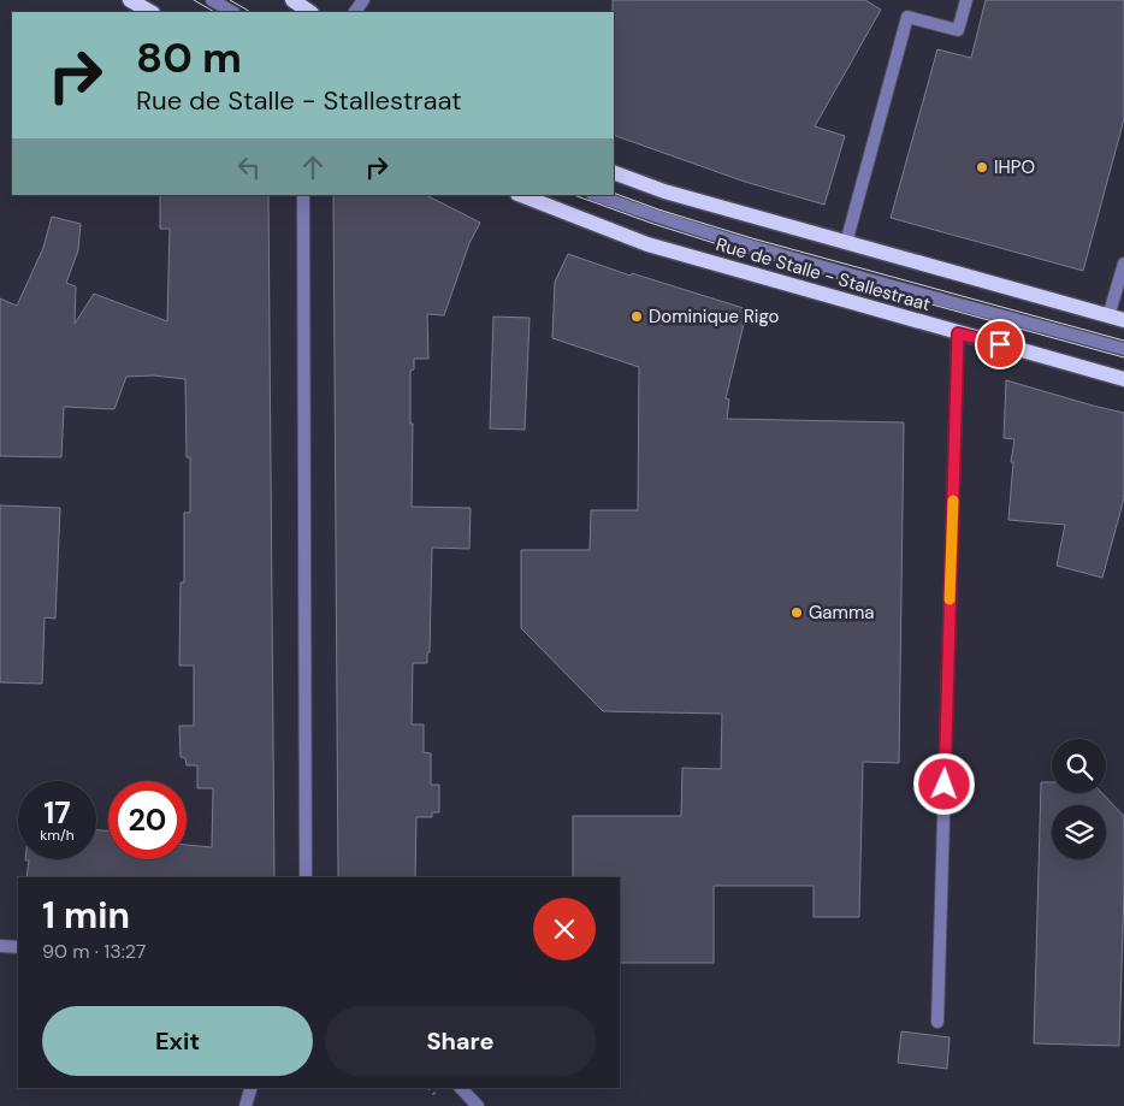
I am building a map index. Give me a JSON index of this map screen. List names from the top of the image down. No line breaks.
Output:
{"streets":{"main road":["Rue de Stalle - Stallestraat"]},"places":["IHPO","Dominique Rigo","Gamma"],"page":{"turn":["80 m","Rue de Stalle - Stallestraat"],"speed":"17 km/h","limit":"20","heading":["1 min","90 m · 13:27"],"buttons":["Exit","Share"]}}
